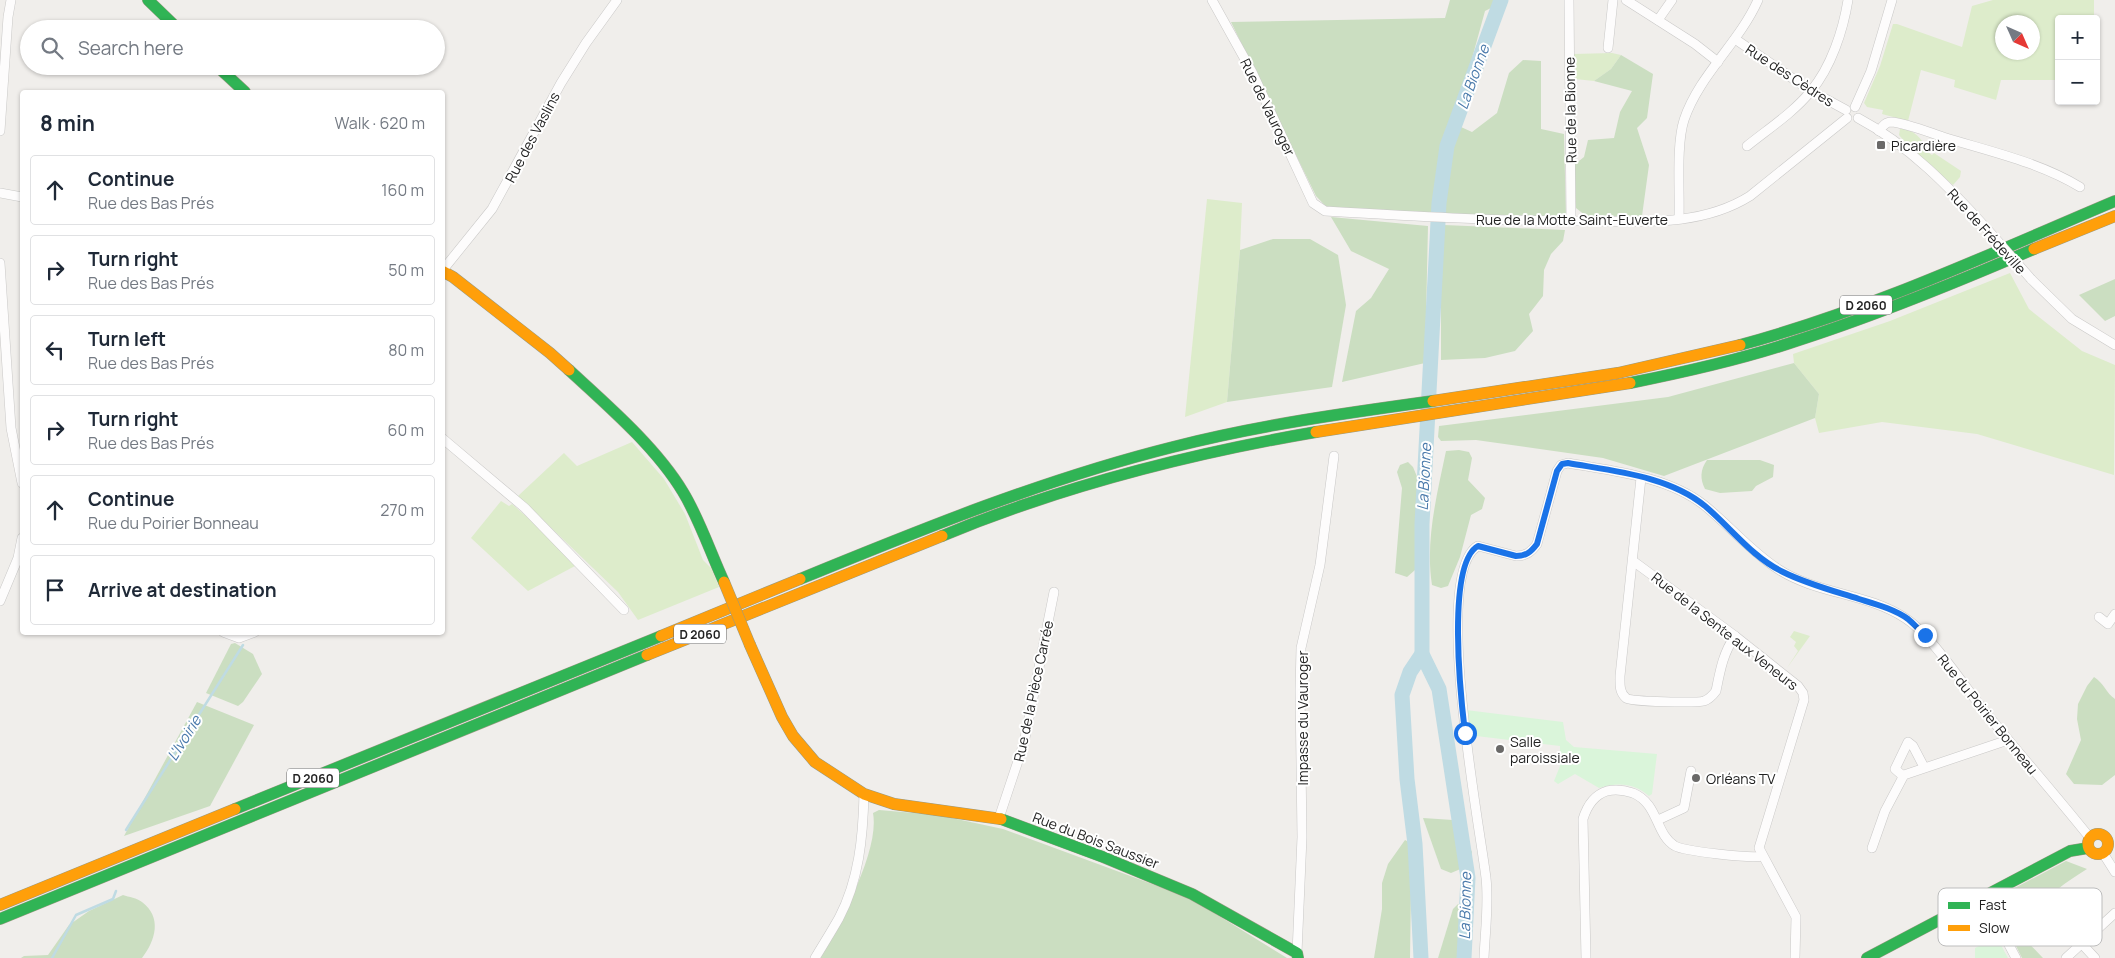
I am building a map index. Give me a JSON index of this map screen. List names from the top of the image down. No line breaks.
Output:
{"streets":{"main road":["D 2060","Rue du Bois Saussier"],"street":["Rue des Cèdres","Rue de Vauroger","Rue de la Bionne","Rue des Vaslins","Rue de la Motte Saint-Euverte","Rue de Frédeville","Rue de la Sente aux Veneurs","Rue de la Pièce Carrée","Rue du Poirier Bonneau","Impasse du Vauroger"]},"crossings":[["Rue des Cèdres","Rue de la Motte Saint-Euverte"],["Rue des Cèdres","Rue de Frédeville"],["Rue de Vauroger","Rue de la Motte Saint-Euverte"],["Rue de la Bionne","Rue de la Motte Saint-Euverte"],["Rue de la Motte Saint-Euverte","Rue de Frédeville"],["Rue de la Pièce Carrée","Rue du Bois Saussier"],["Impasse du Vauroger","Rue du Bois Saussier"]],"water":["La Bionne","L'Ivoirie"],"places":{"transit":["Picardière"],"other":["Salle paroissiale","Orléans TV"]},"legend":["Fast","Slow"],"north":"bottom right","page":{"map_buttons":["+","−"],"search":"Search here","heading":["8 min","Walk · 620 m"],"list":[["Continue","Rue des Bas Prés","160 m"],["Turn right","Rue des Bas Prés","50 m"],["Turn left","Rue des Bas Prés","80 m"],["Turn right","Rue des Bas Prés","60 m"],["Continue","Rue du Poirier Bonneau","270 m"],"Arrive at destination"]}}
